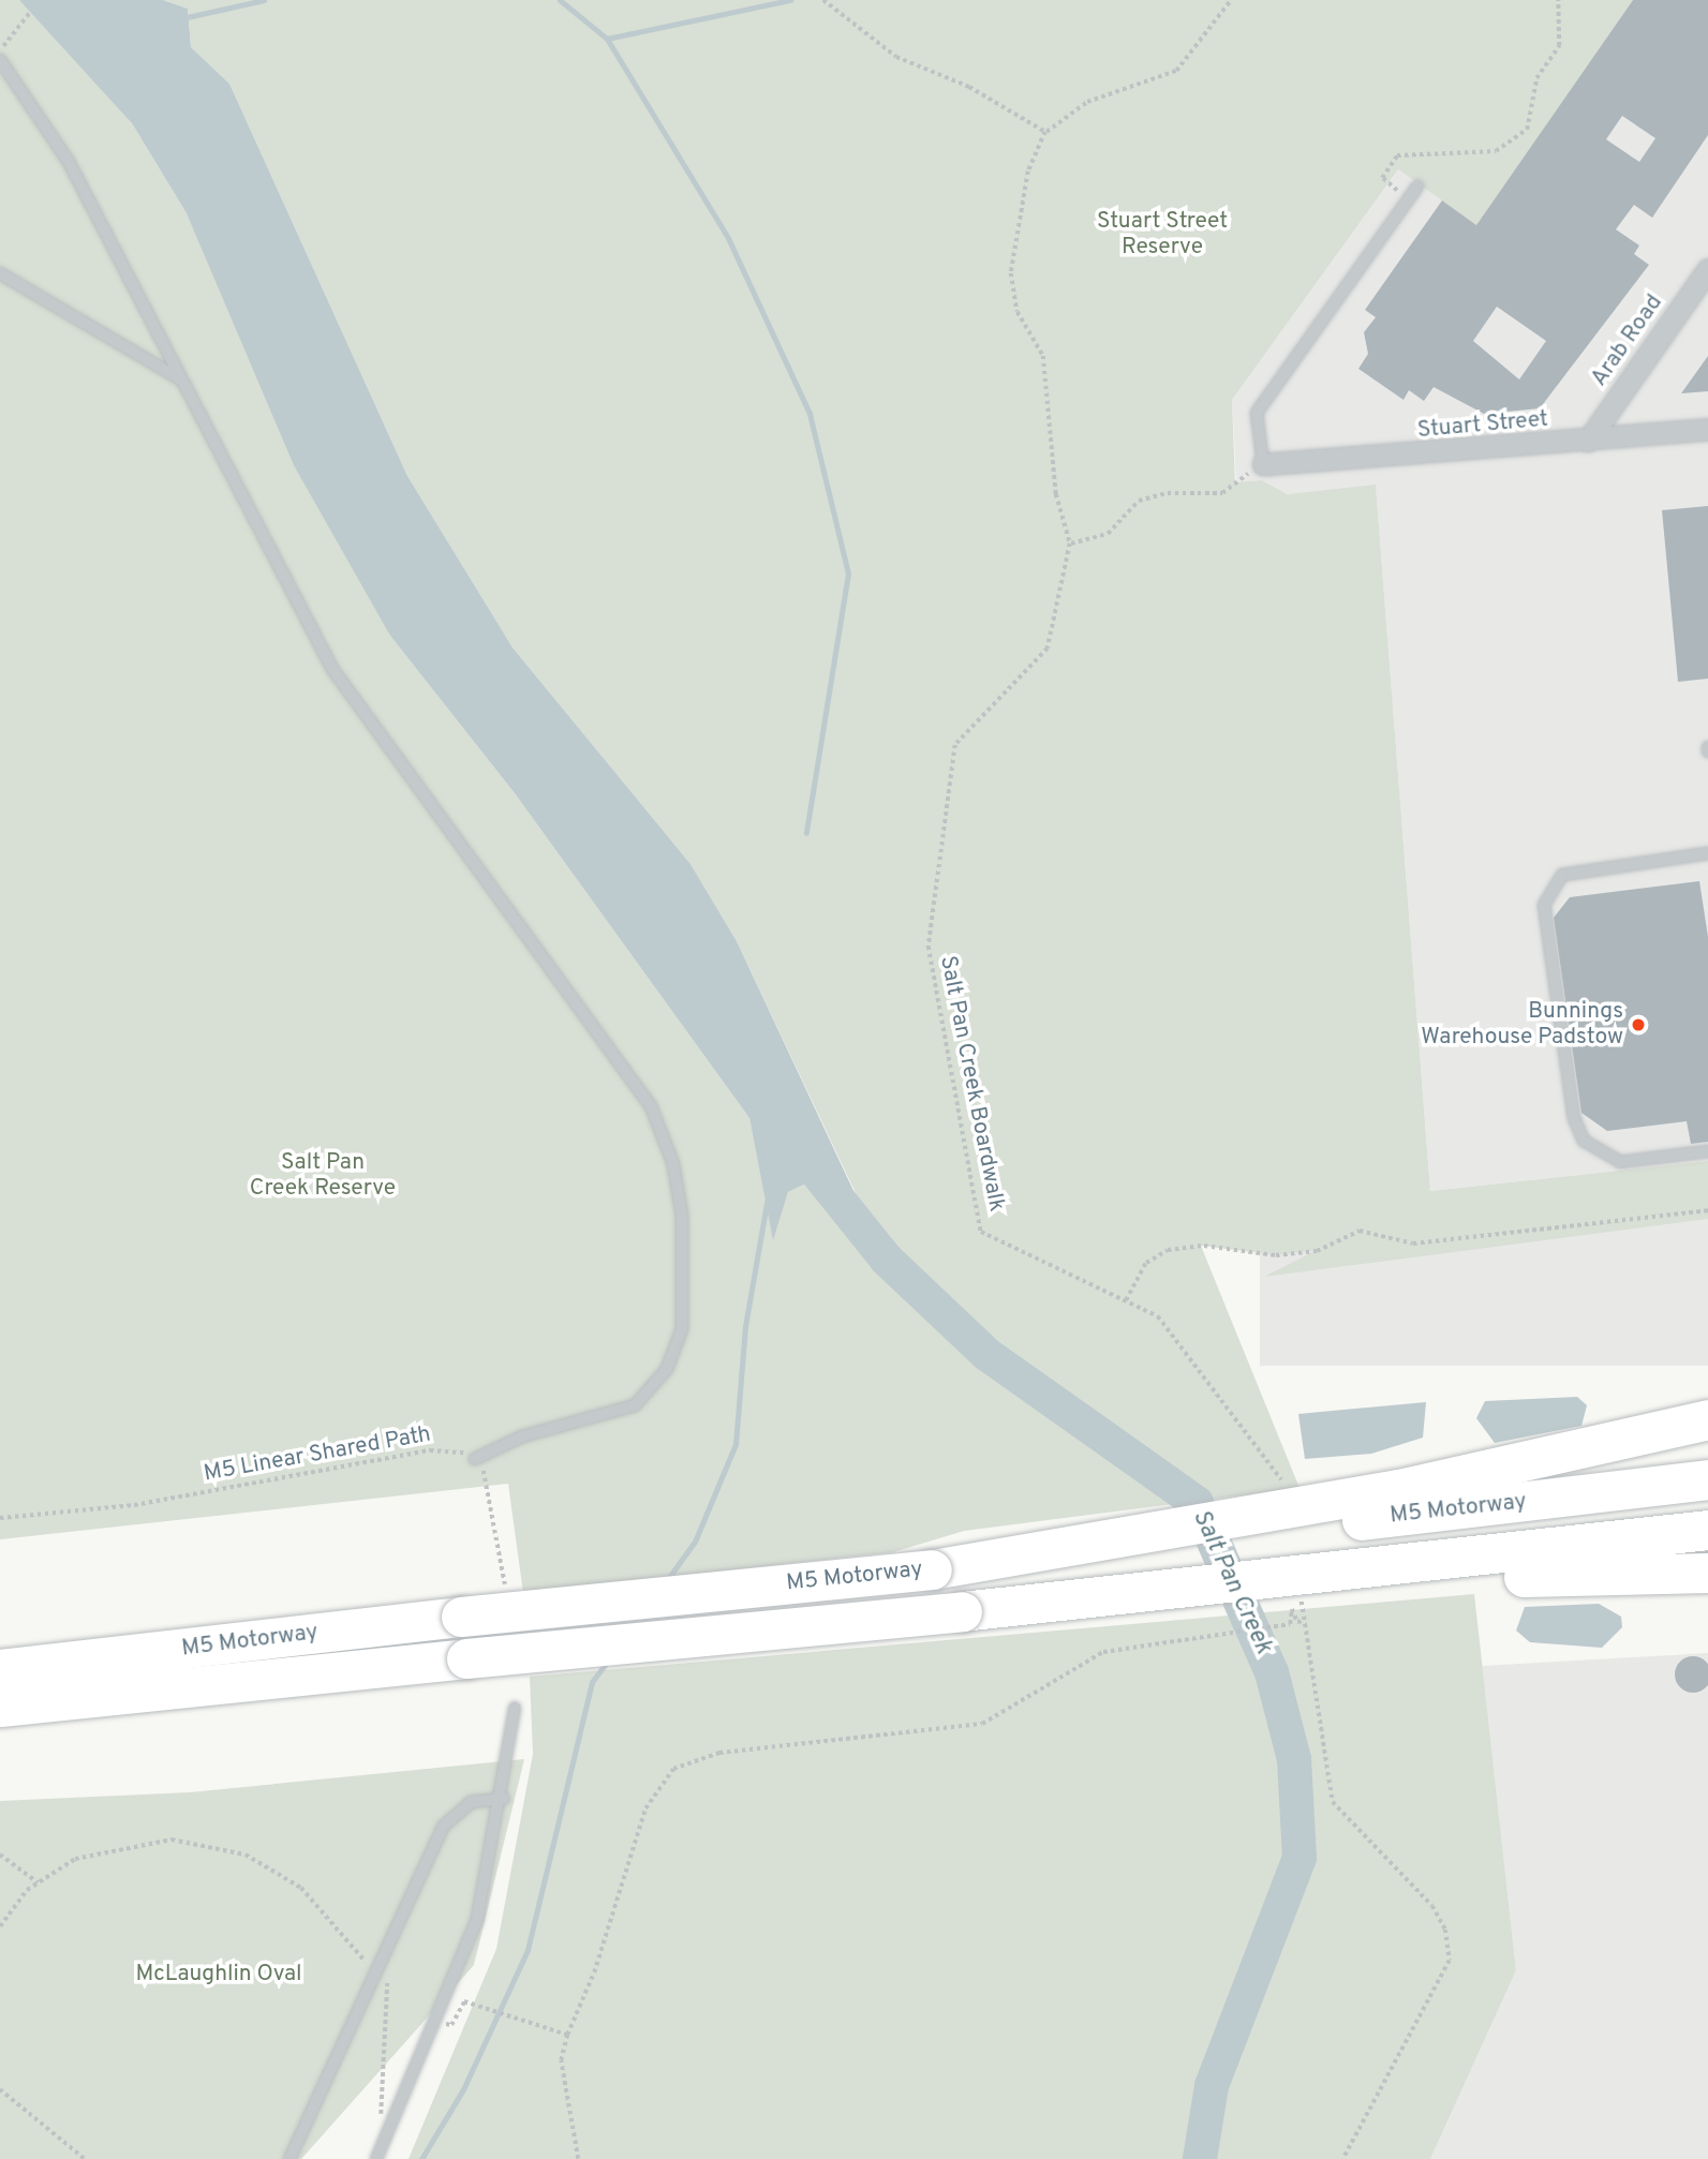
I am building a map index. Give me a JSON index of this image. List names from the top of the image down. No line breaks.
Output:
{"streets":{"highway":["M5 Motorway"],"street":["Arab Road","Stuart Street"],"path":["Salt Pan Creek Boardwalk","M5 Linear Shared Path"]},"crossings":[["Arab Road","Stuart Street"]],"water":["Salt Pan Creek"],"parks":["Stuart Street Reserve","Salt Pan Creek Reserve","McLaughlin Oval"],"places":["Bunnings Warehouse Padstow"]}
